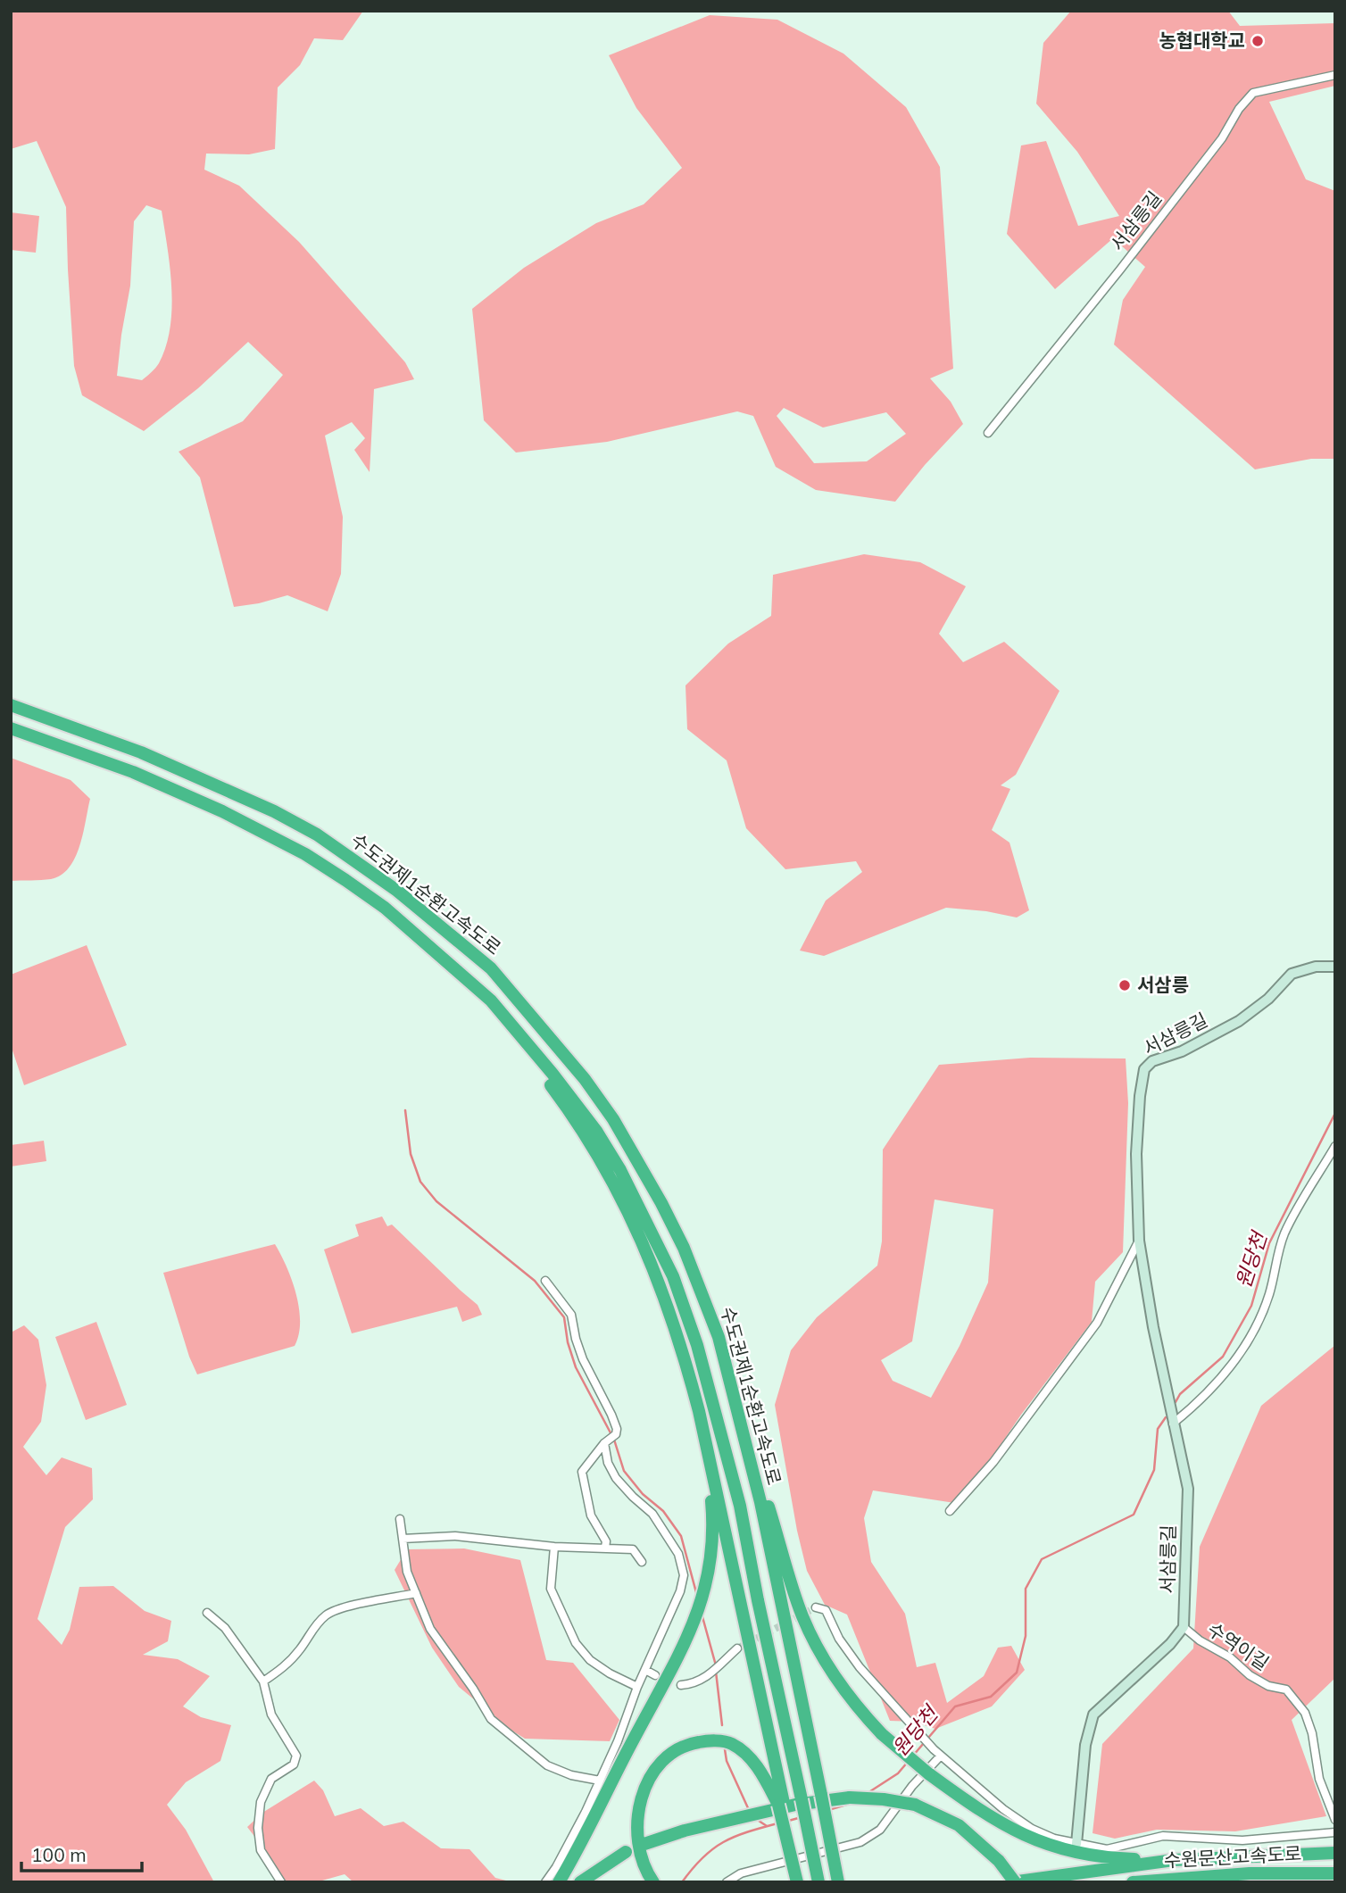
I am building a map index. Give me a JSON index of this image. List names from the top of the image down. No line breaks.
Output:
{"streets":{"highway":["수도권제1순환고속도로","수원문산고속도로"],"street":["서삼릉길","수역이길"]},"crossings":[["서삼릉길","수역이길"]],"water":["원당천"],"places":["농협대학교","서삼릉"],"scale_bar":"100 m"}
